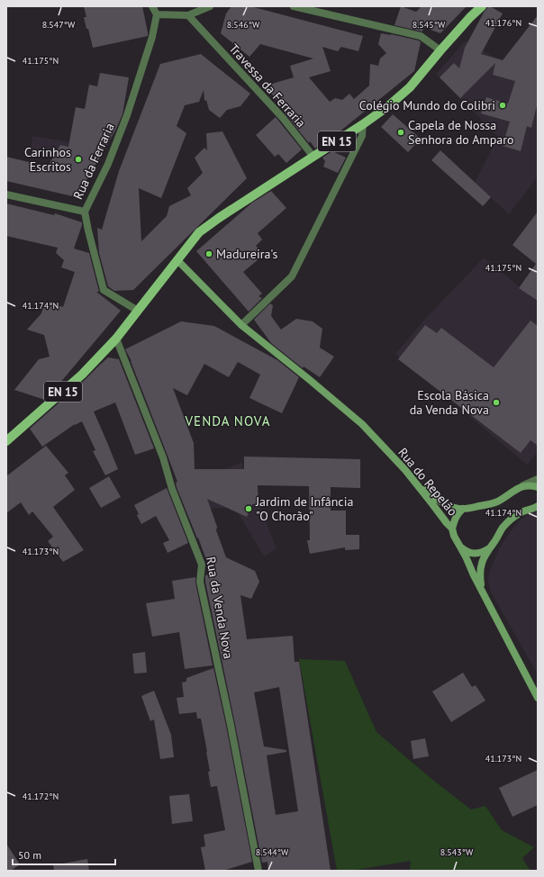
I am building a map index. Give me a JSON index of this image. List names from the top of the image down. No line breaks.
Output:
{"streets":{"main road":["EN 15"],"street":["Travessa da Ferraria","Rua da Ferraria","Rua do Repelão","Rua da Venda Nova"]},"crossings":[["Travessa da Ferraria","EN 15"],["EN 15","Rua da Ferraria"],["EN 15","Rua do Repelão"],["EN 15","Rua da Venda Nova"]],"districts":["VENDA NOVA"],"places":["Colégio Mundo do Colibri","Capela de Nossa Senhora do Amparo","Carinhos Escritos","Madureira's","Escola Básica da Venda Nova","Jardim de Infância \"O Chorão\""],"scale_bar":"50 m","coordinates":["41.176°N","8.547°W","8.546°W","8.545°W","41.175°N","41.174°N","41.173°N","41.172°N","8.544°W","8.543°W"]}
